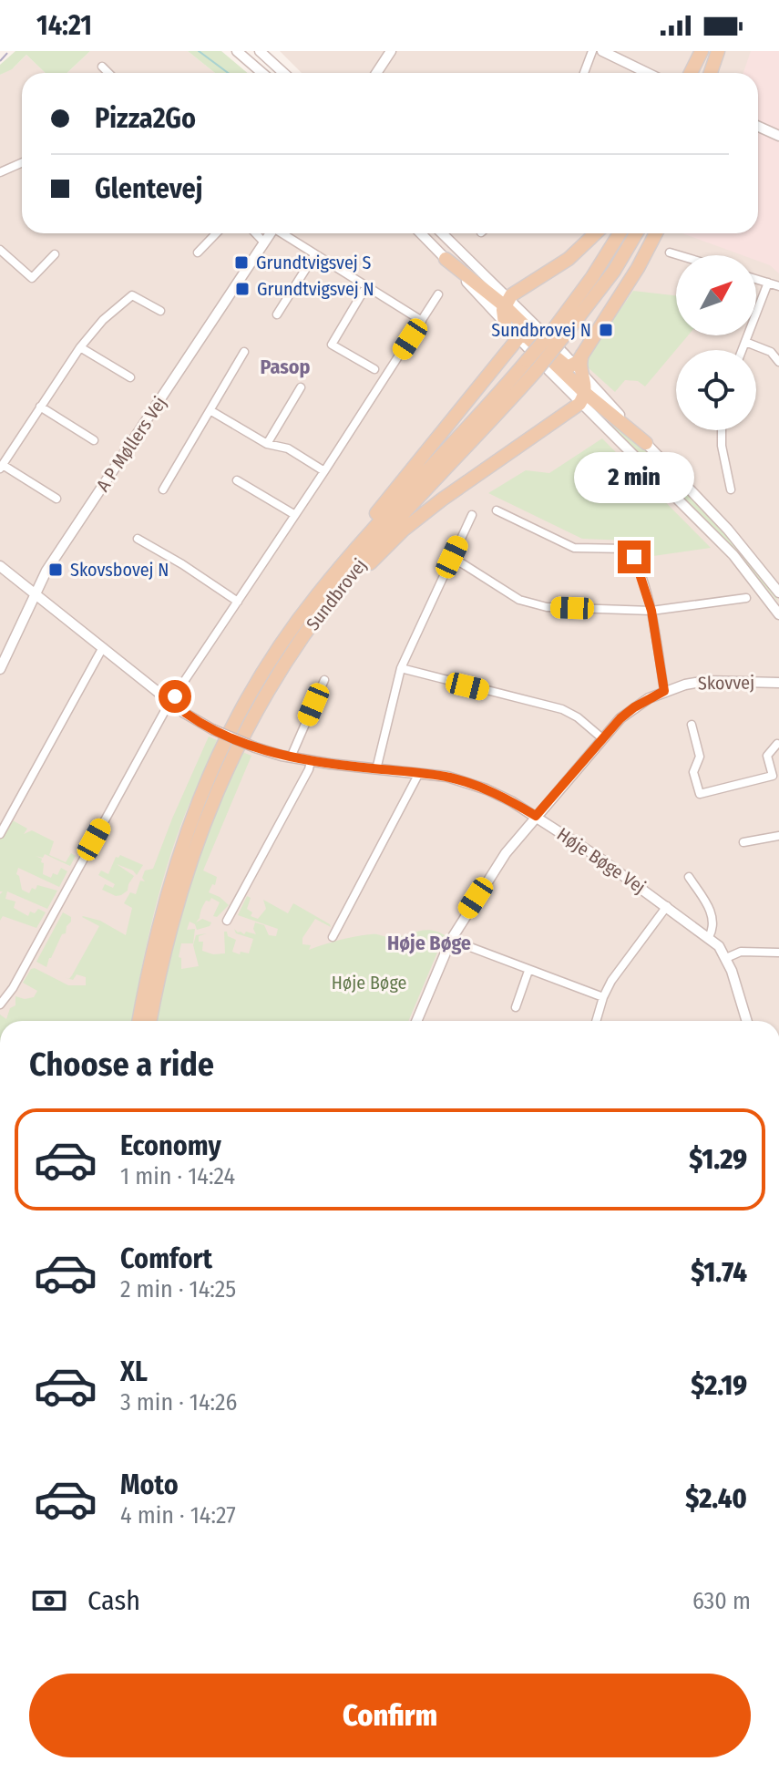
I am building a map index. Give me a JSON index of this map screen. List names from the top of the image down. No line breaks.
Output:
{"streets":{"main road":["Sundbrovej"],"street":["A P Møllers Vej","Skovvej","Høje Bøge Vej"]},"crossings":[["A P Møllers Vej","Høje Bøge Vej"],["Skovvej","Høje Bøge Vej"]],"districts":["Pasop","Høje Bøge"],"parks":["Høje Bøge"],"places":{"transit":["Grundtvigsvej S","Grundtvigsvej N","Sundbrovej N","Skovsbovej N"]},"north":"top right","page":{"status":"14:21","banner":["Pizza2Go","Glentevej"],"bubble":"2 min","heading":"Choose a ride","list":[{"name":"Economy","note":"1 min · 14:24","value":"$1.29"},{"name":"Comfort","note":"2 min · 14:25","value":"$1.74"},{"name":"XL","note":"3 min · 14:26","value":"$2.19"},{"name":"Moto","note":"4 min · 14:27","value":"$2.40"}],"pay":["Cash","630 m"],"buttons":"Confirm"}}
